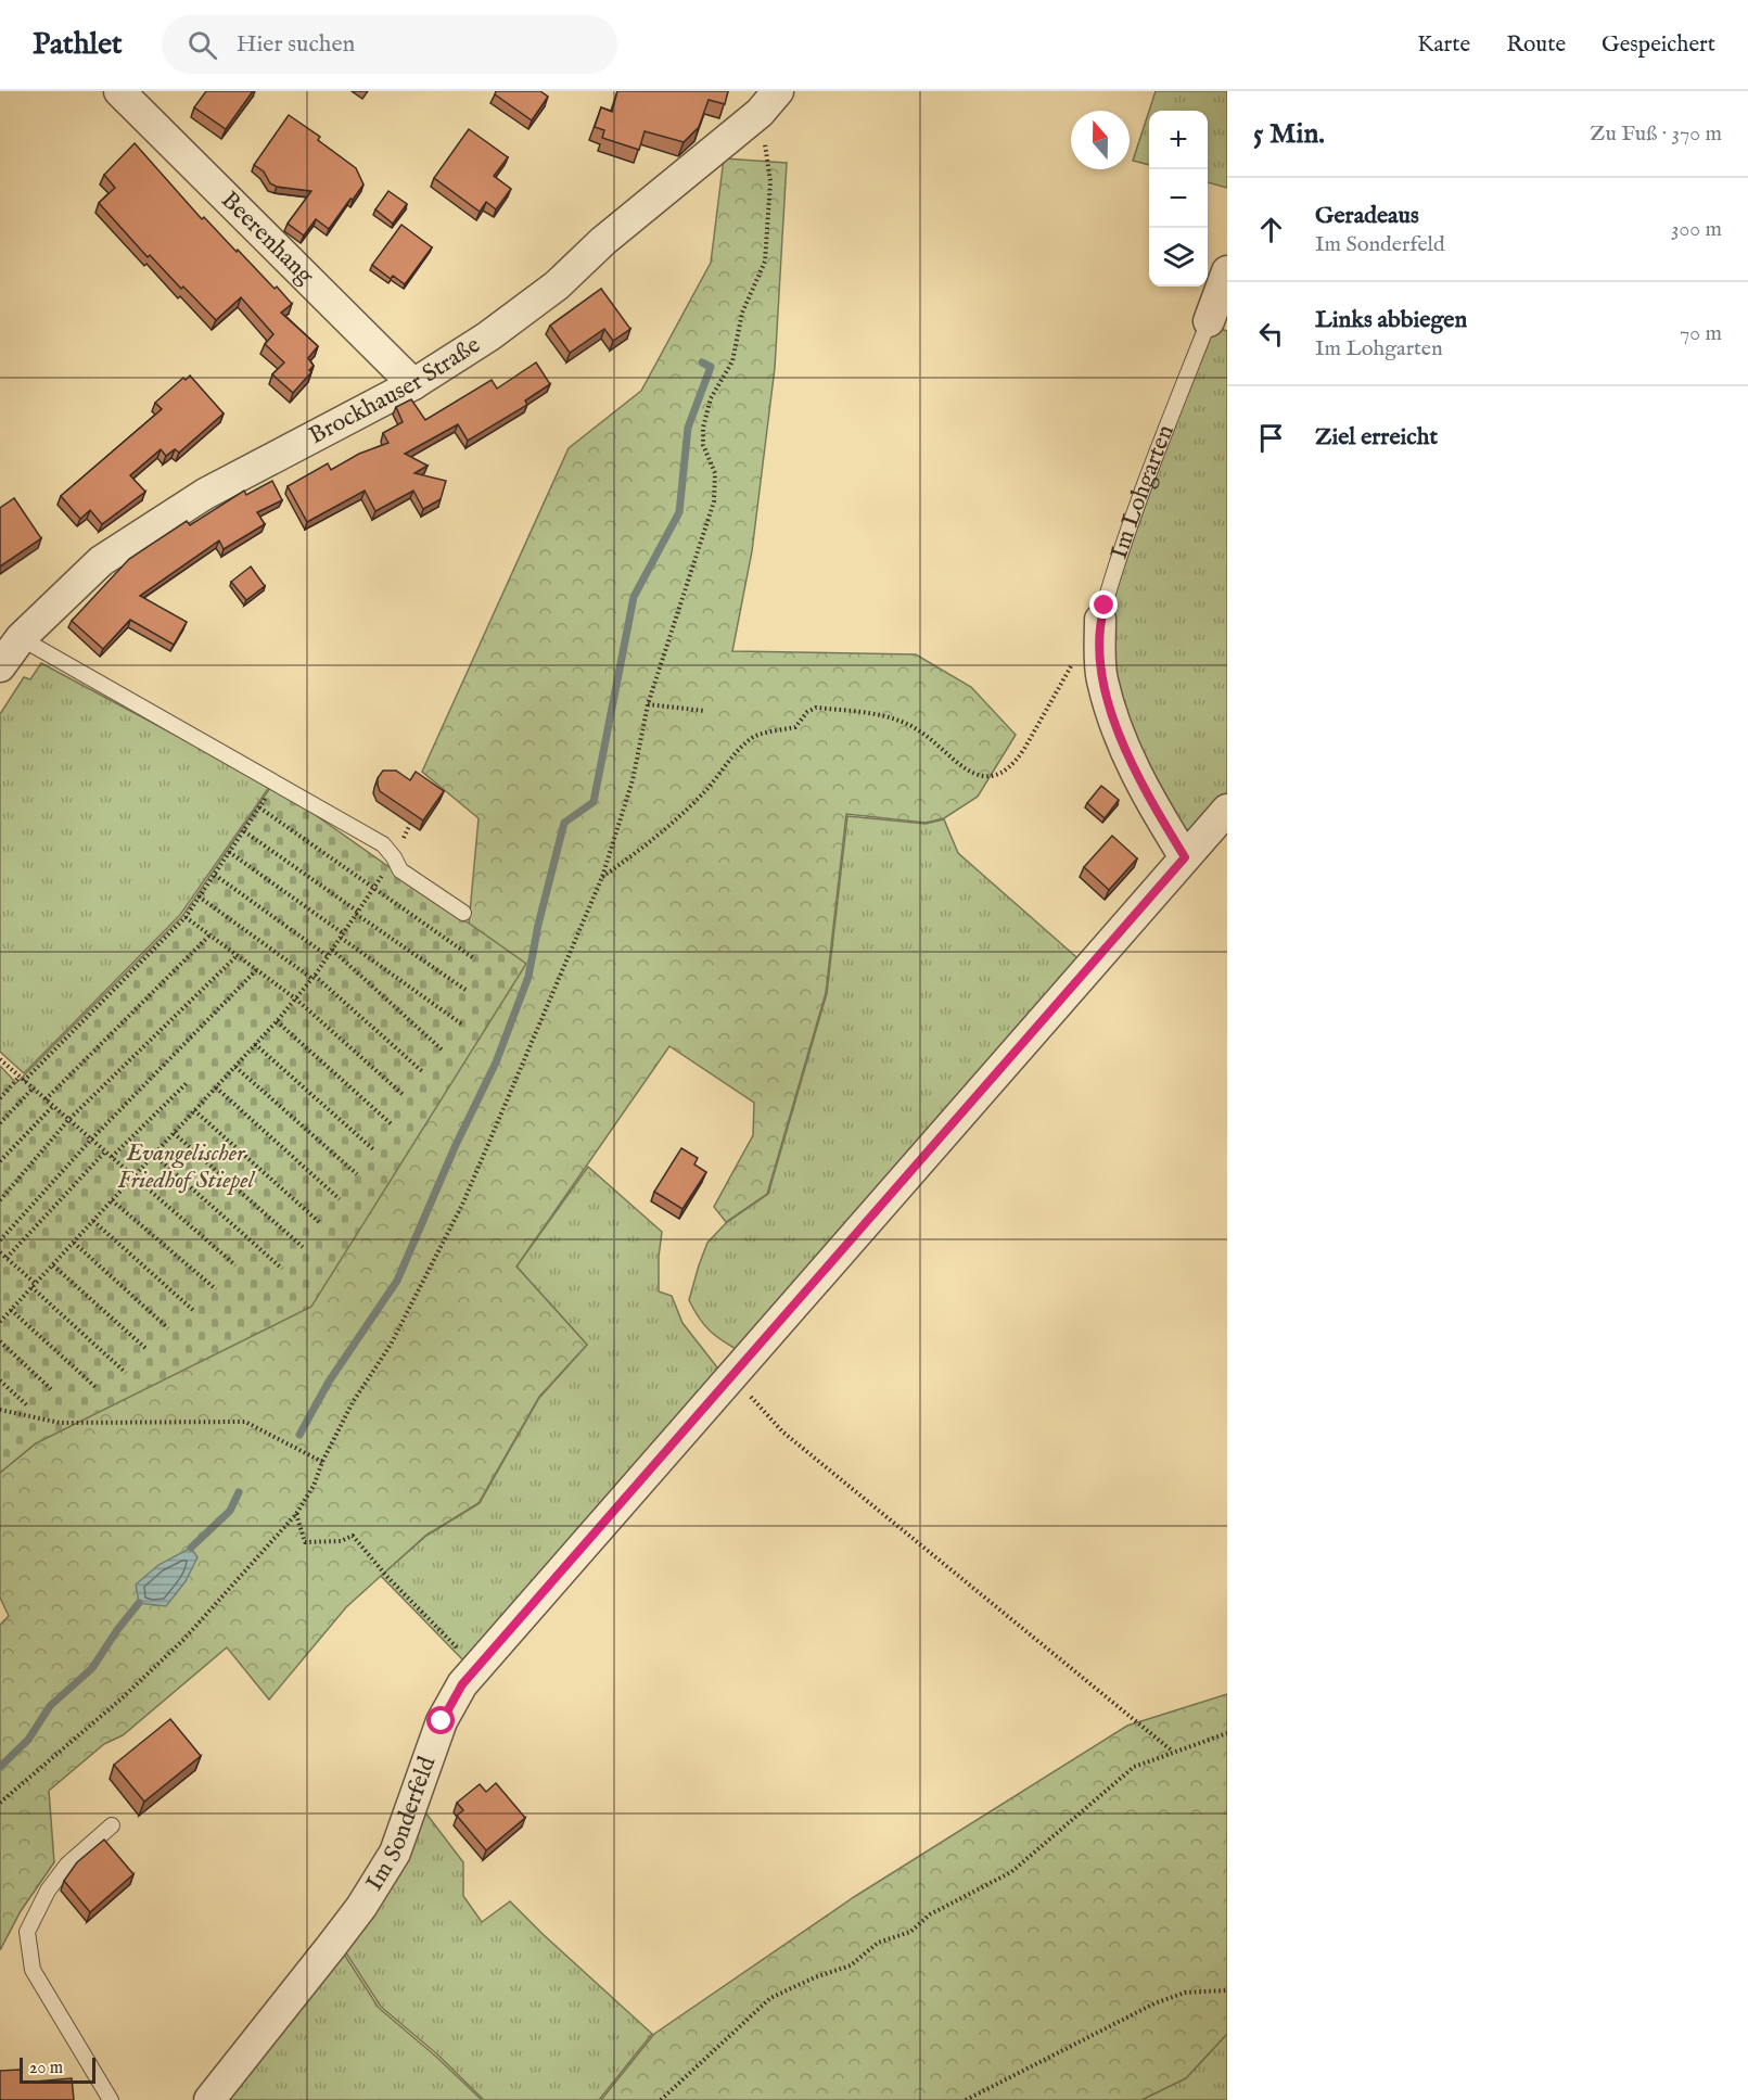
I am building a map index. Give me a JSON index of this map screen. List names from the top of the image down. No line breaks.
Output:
{"streets":{"street":["Beerenhang","Brockhauser Straße","Im Lohgarten","Im Sonderfeld"]},"crossings":[["Beerenhang","Brockhauser Straße"],["Im Lohgarten","Im Sonderfeld"]],"parks":["Evangelischer Friedhof Stiepel"],"scale_bar":"20 m","north":"top","page":{"header":"Pathlet","search":"Hier suchen","nav":["Karte","Route","Gespeichert"],"heading":["5 Min.","Zu Fuß · 370 m"],"map_buttons":["+","−"],"list":[["Geradeaus","Im Sonderfeld","300 m"],["Links abbiegen","Im Lohgarten","70 m"],"Ziel erreicht"],"scale":"20 m"}}
